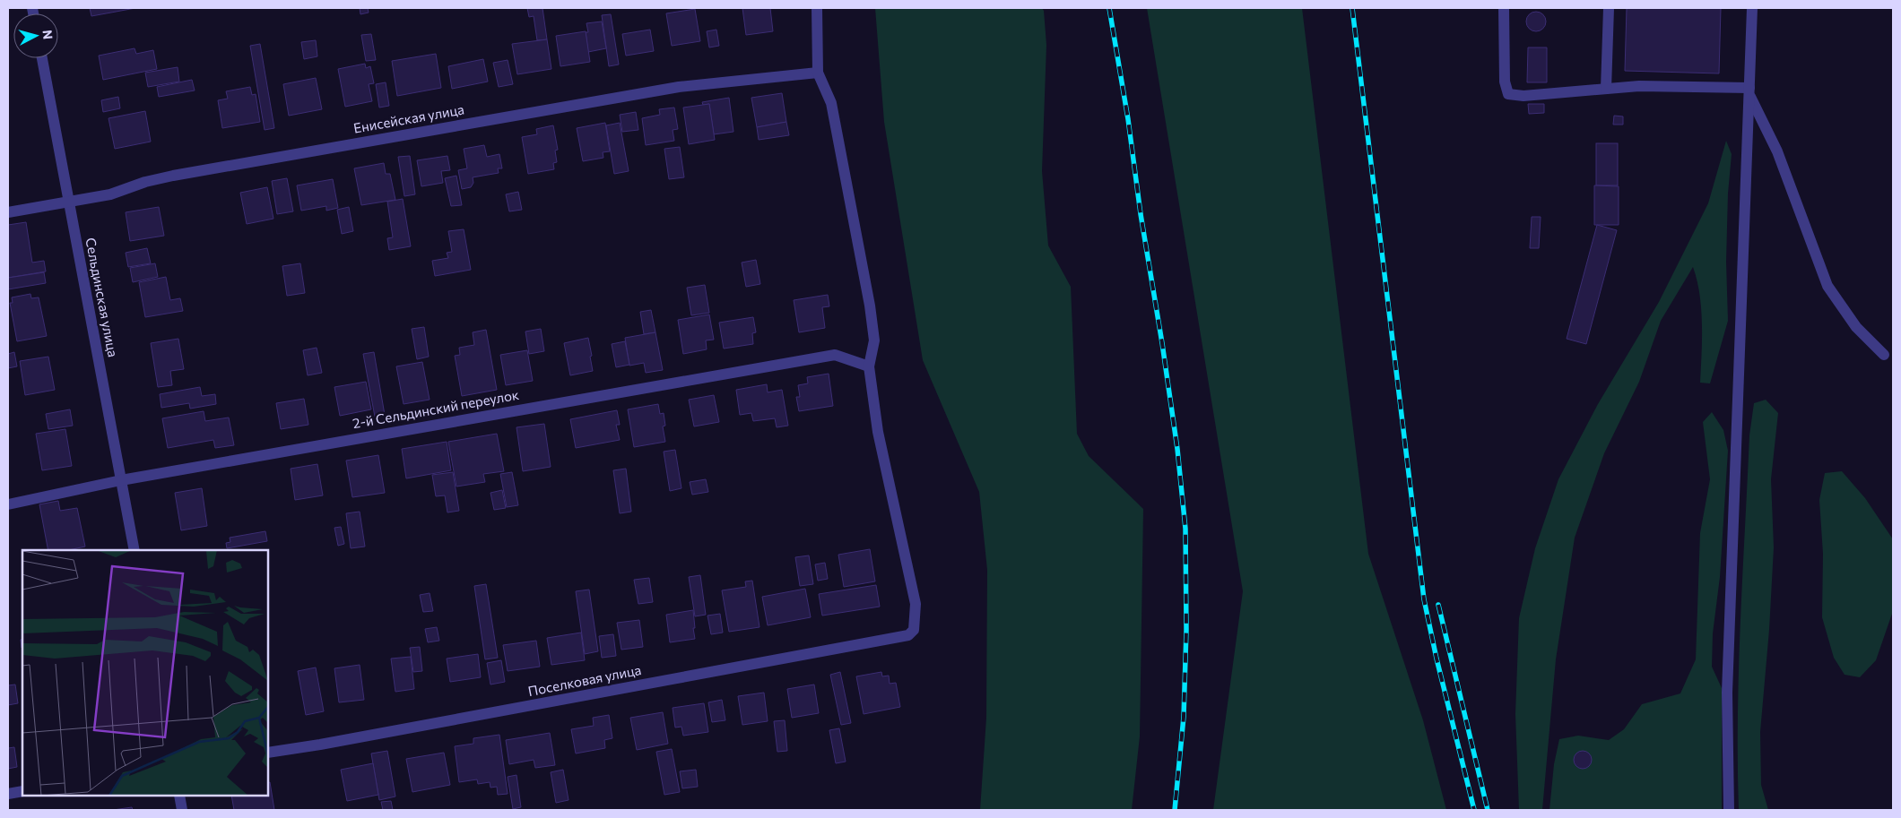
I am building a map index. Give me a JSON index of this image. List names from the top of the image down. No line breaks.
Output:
{"streets":{"street":["Енисейская улица","Сельдинская улица","2-й Сельдинский переулок","Поселковая улица"]},"crossings":[["Енисейская улица","Сельдинская улица"],["Сельдинская улица","2-й Сельдинский переулок"],["2-й Сельдинский переулок","Поселковая улица"]],"north":"right"}
